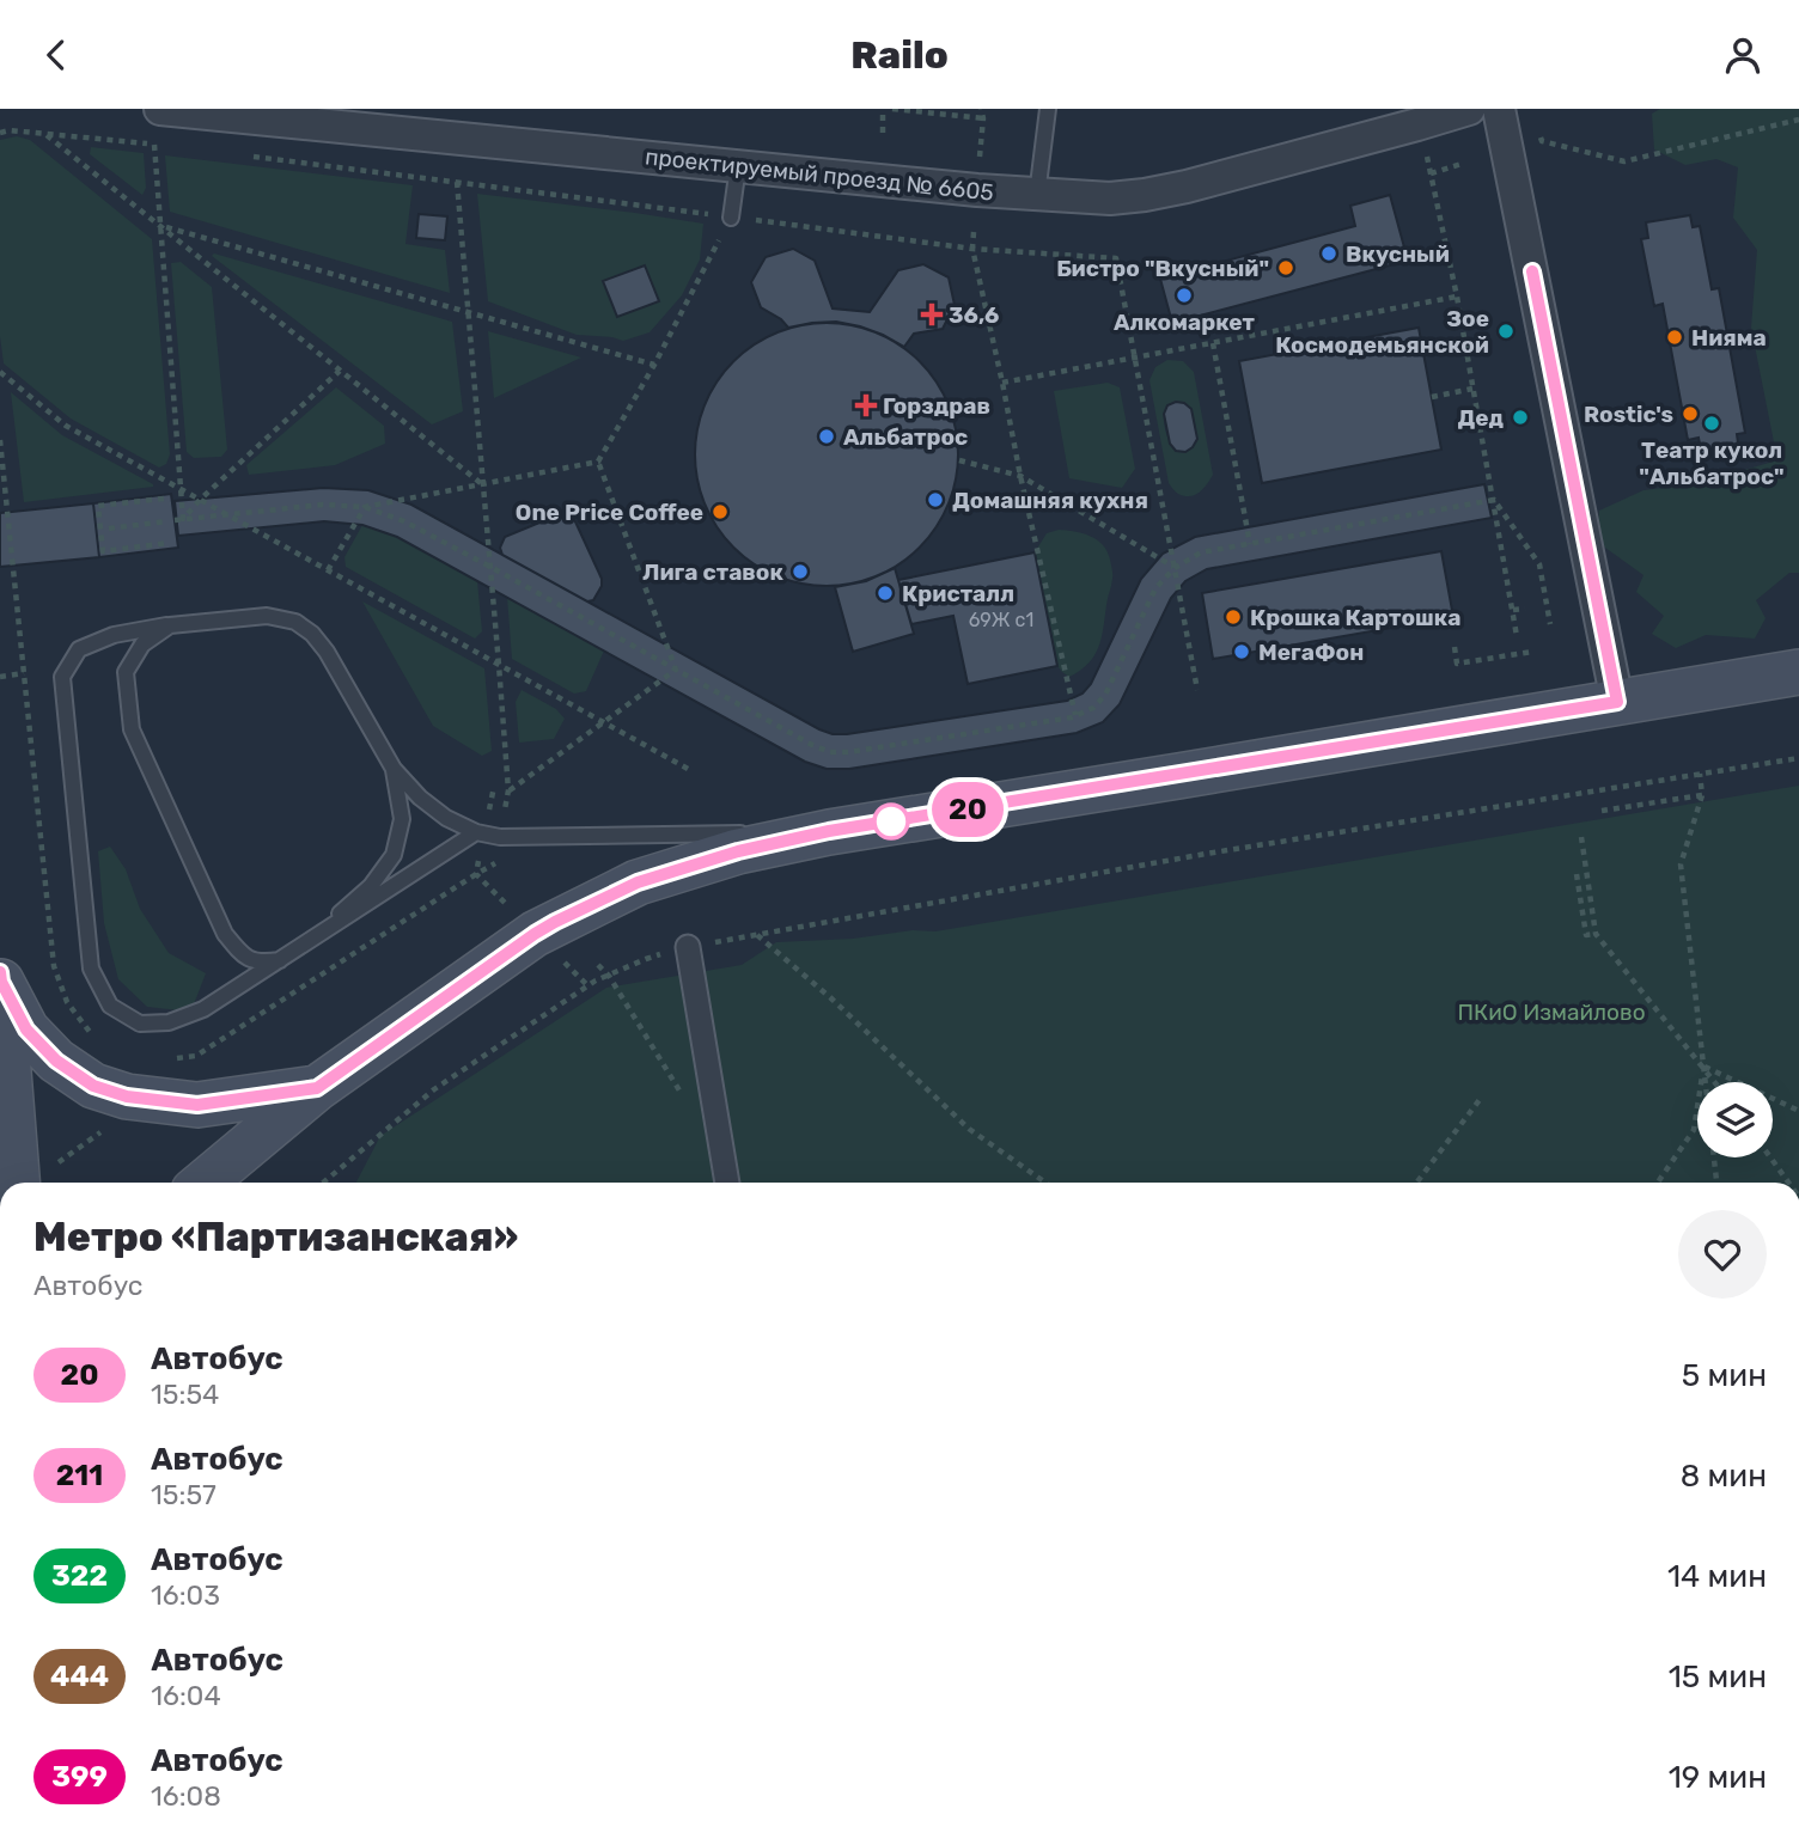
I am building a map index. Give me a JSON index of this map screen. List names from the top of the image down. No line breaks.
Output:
{"streets":{"street":["проектируемый проезд № 6605"]},"parks":["ПКиО Измайлово"],"places":{"other":["Вкусный","Бистро \"Вкусный\"","Алкомаркет","Зое Космодемьянской","Нияма","Rostic's","Дед","Театр кукол \"Альбатрос\"","Альбатрос","Домашняя кухня","One Price Coffee","Лига ставок","Кристалл","Крошка Картошка","МегаФон"],"health":["36,6","Горздрав"]},"lines":["bus line 20"],"house_numbers":["69Ж с1"],"page":{"header":"Railo","on_map":"20","heading":["Метро «Партизанская»","Автобус"],"list":[{"mark":"20","name":"Автобус","note":"15:54","value":"5 мин"},{"mark":"211","name":"Автобус","note":"15:57","value":"8 мин"},{"mark":"322","name":"Автобус","note":"16:03","value":"14 мин"},{"mark":"444","name":"Автобус","note":"16:04","value":"15 мин"},{"mark":"399","name":"Автобус","note":"16:08","value":"19 мин"}]}}
